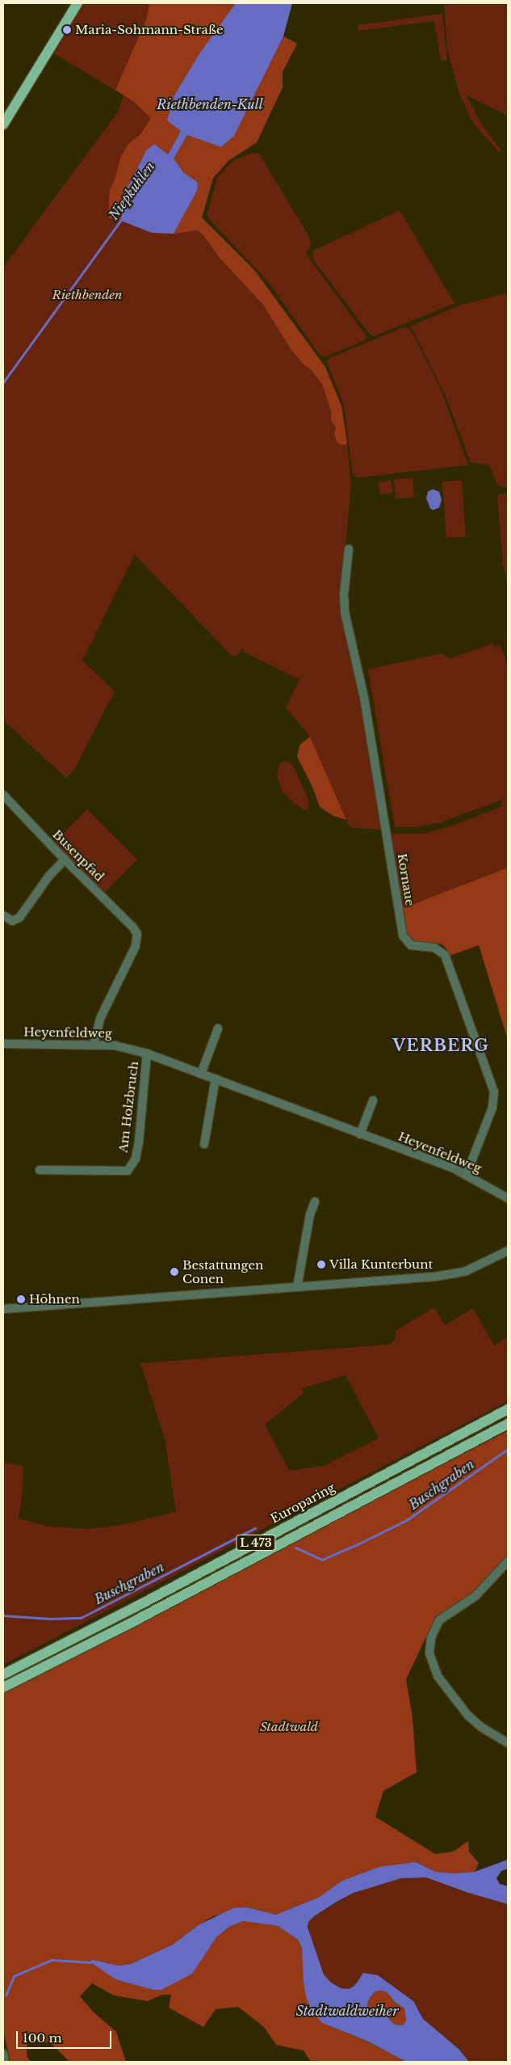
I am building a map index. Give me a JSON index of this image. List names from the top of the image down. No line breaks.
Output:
{"streets":{"main road":["Europaring","L 473"],"street":["Busenpfad","Kornaue","Heyenfeldweg","Am Holzbruch"]},"crossings":[["Busenpfad","Heyenfeldweg"],["Kornaue","Heyenfeldweg"],["Heyenfeldweg","Am Holzbruch"]],"districts":["VERBERG"],"water":["Riethbenden-Kull","Niepkuhlen","Buschgraben","Stadtwaldweiher"],"parks":["Riethbenden","Stadtwald"],"places":["Maria-Sohmann-Straße","Villa Kunterbunt","Bestattungen Conen","Höhnen"],"scale_bar":"100 m"}
